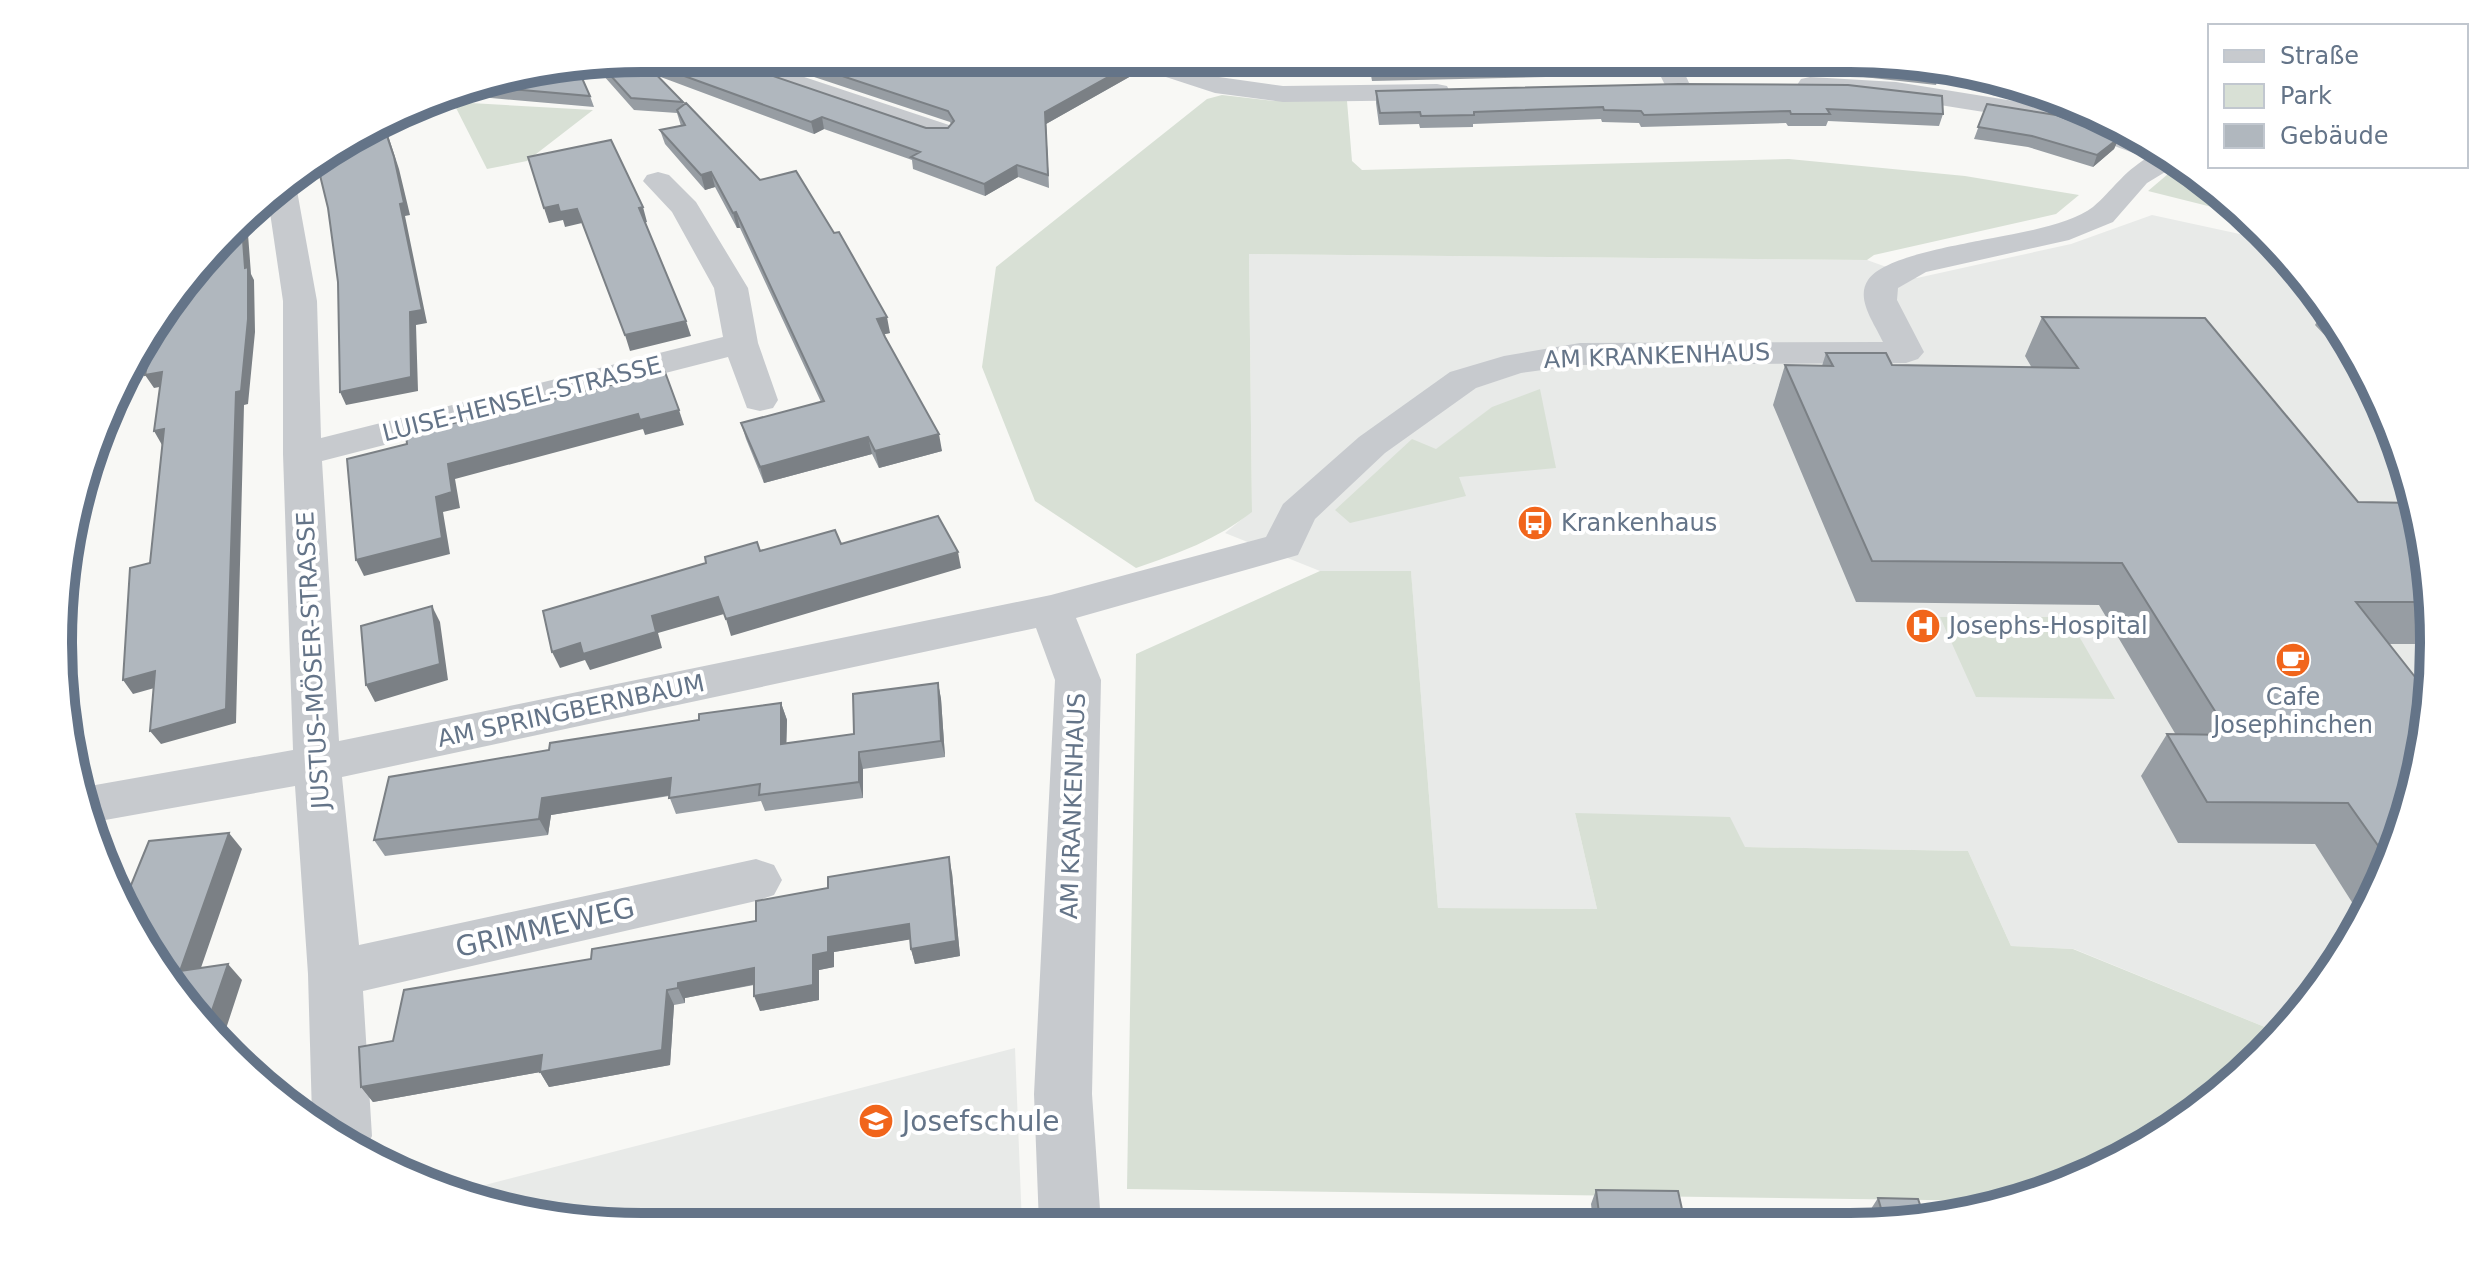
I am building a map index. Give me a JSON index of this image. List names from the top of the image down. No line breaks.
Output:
{"streets":{"street":["AM KRANKENHAUS","LUISE-HENSEL-STRASSE","JUSTUS-MÖSER-STRASSE","AM SPRINGBERNBAUM","GRIMMEWEG"]},"crossings":[["AM KRANKENHAUS","AM SPRINGBERNBAUM"],["LUISE-HENSEL-STRASSE","JUSTUS-MÖSER-STRASSE"],["JUSTUS-MÖSER-STRASSE","AM SPRINGBERNBAUM"],["JUSTUS-MÖSER-STRASSE","GRIMMEWEG"]],"places":{"bus stop":["Krankenhaus"],"hospital":["Josephs-Hospital"],"cafe":["Cafe Josephinchen"],"school or university":["Josefschule"]},"legend":["Straße","Park","Gebäude"]}
